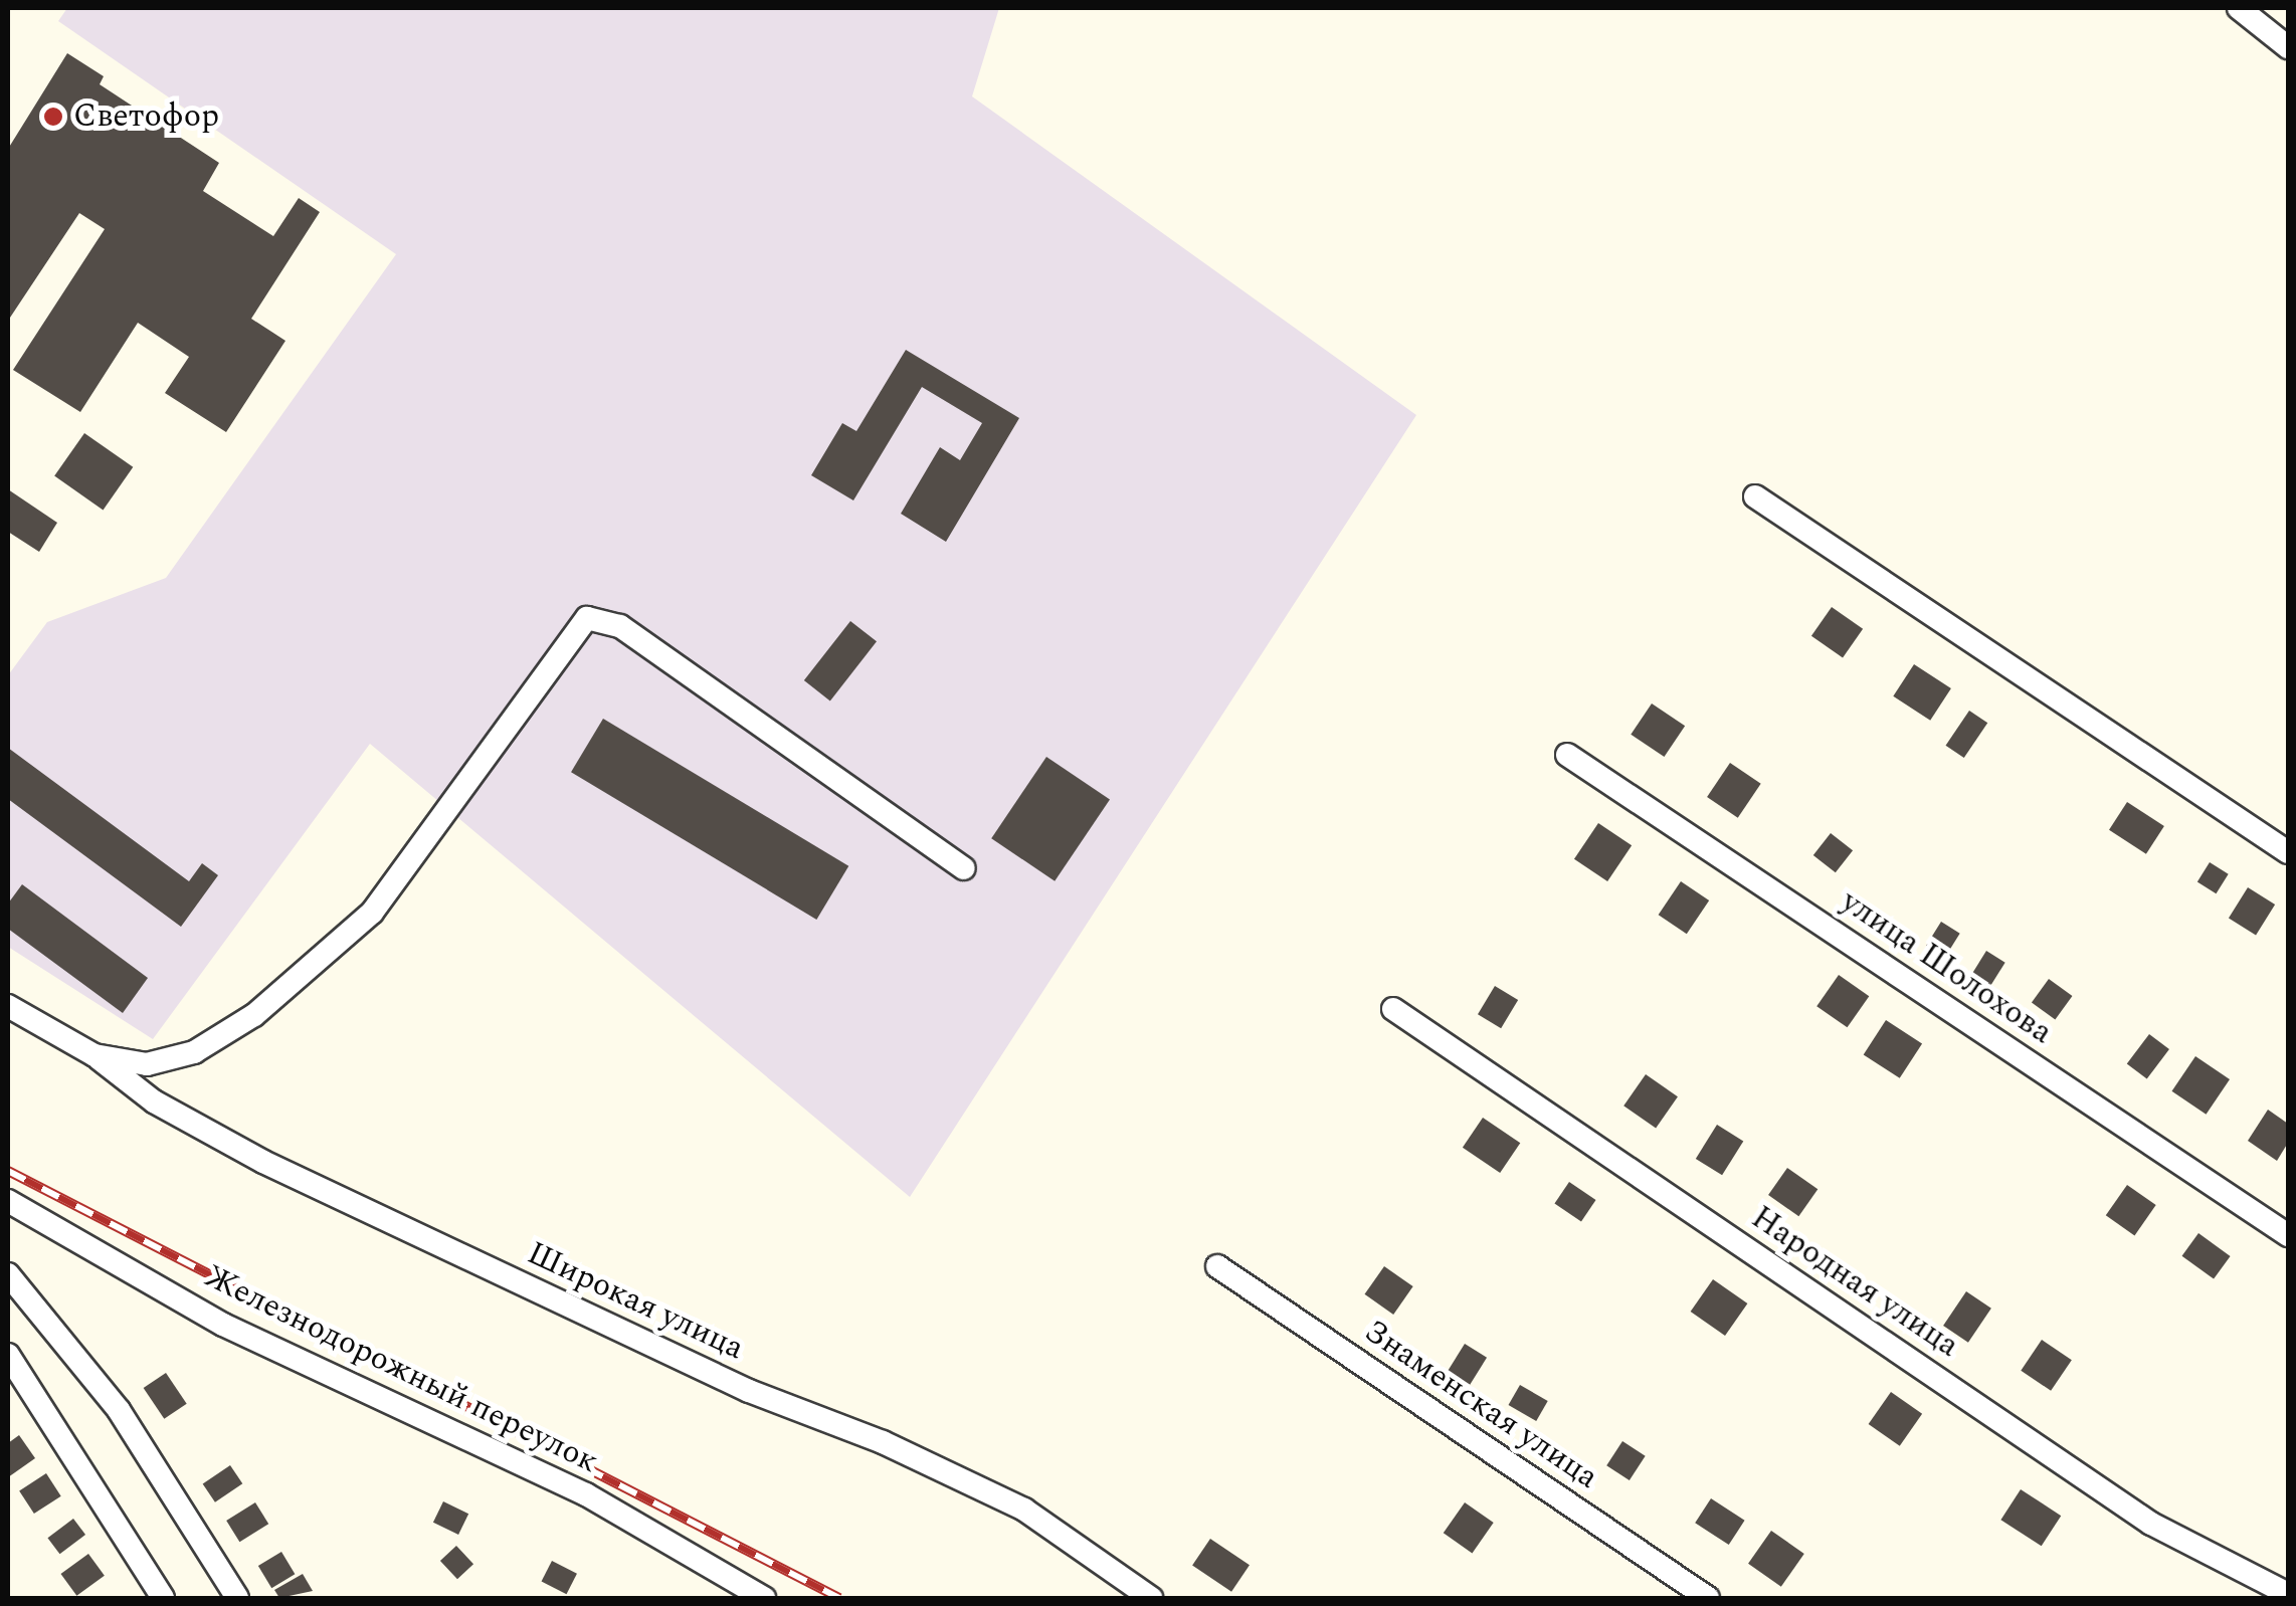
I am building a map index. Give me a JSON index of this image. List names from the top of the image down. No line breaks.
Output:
{"streets":{"street":["улица Шолохова","Народная улица","Широкая улица","Железнодорожный переулок","Знаменская улица"]},"places":["Светофор"]}
